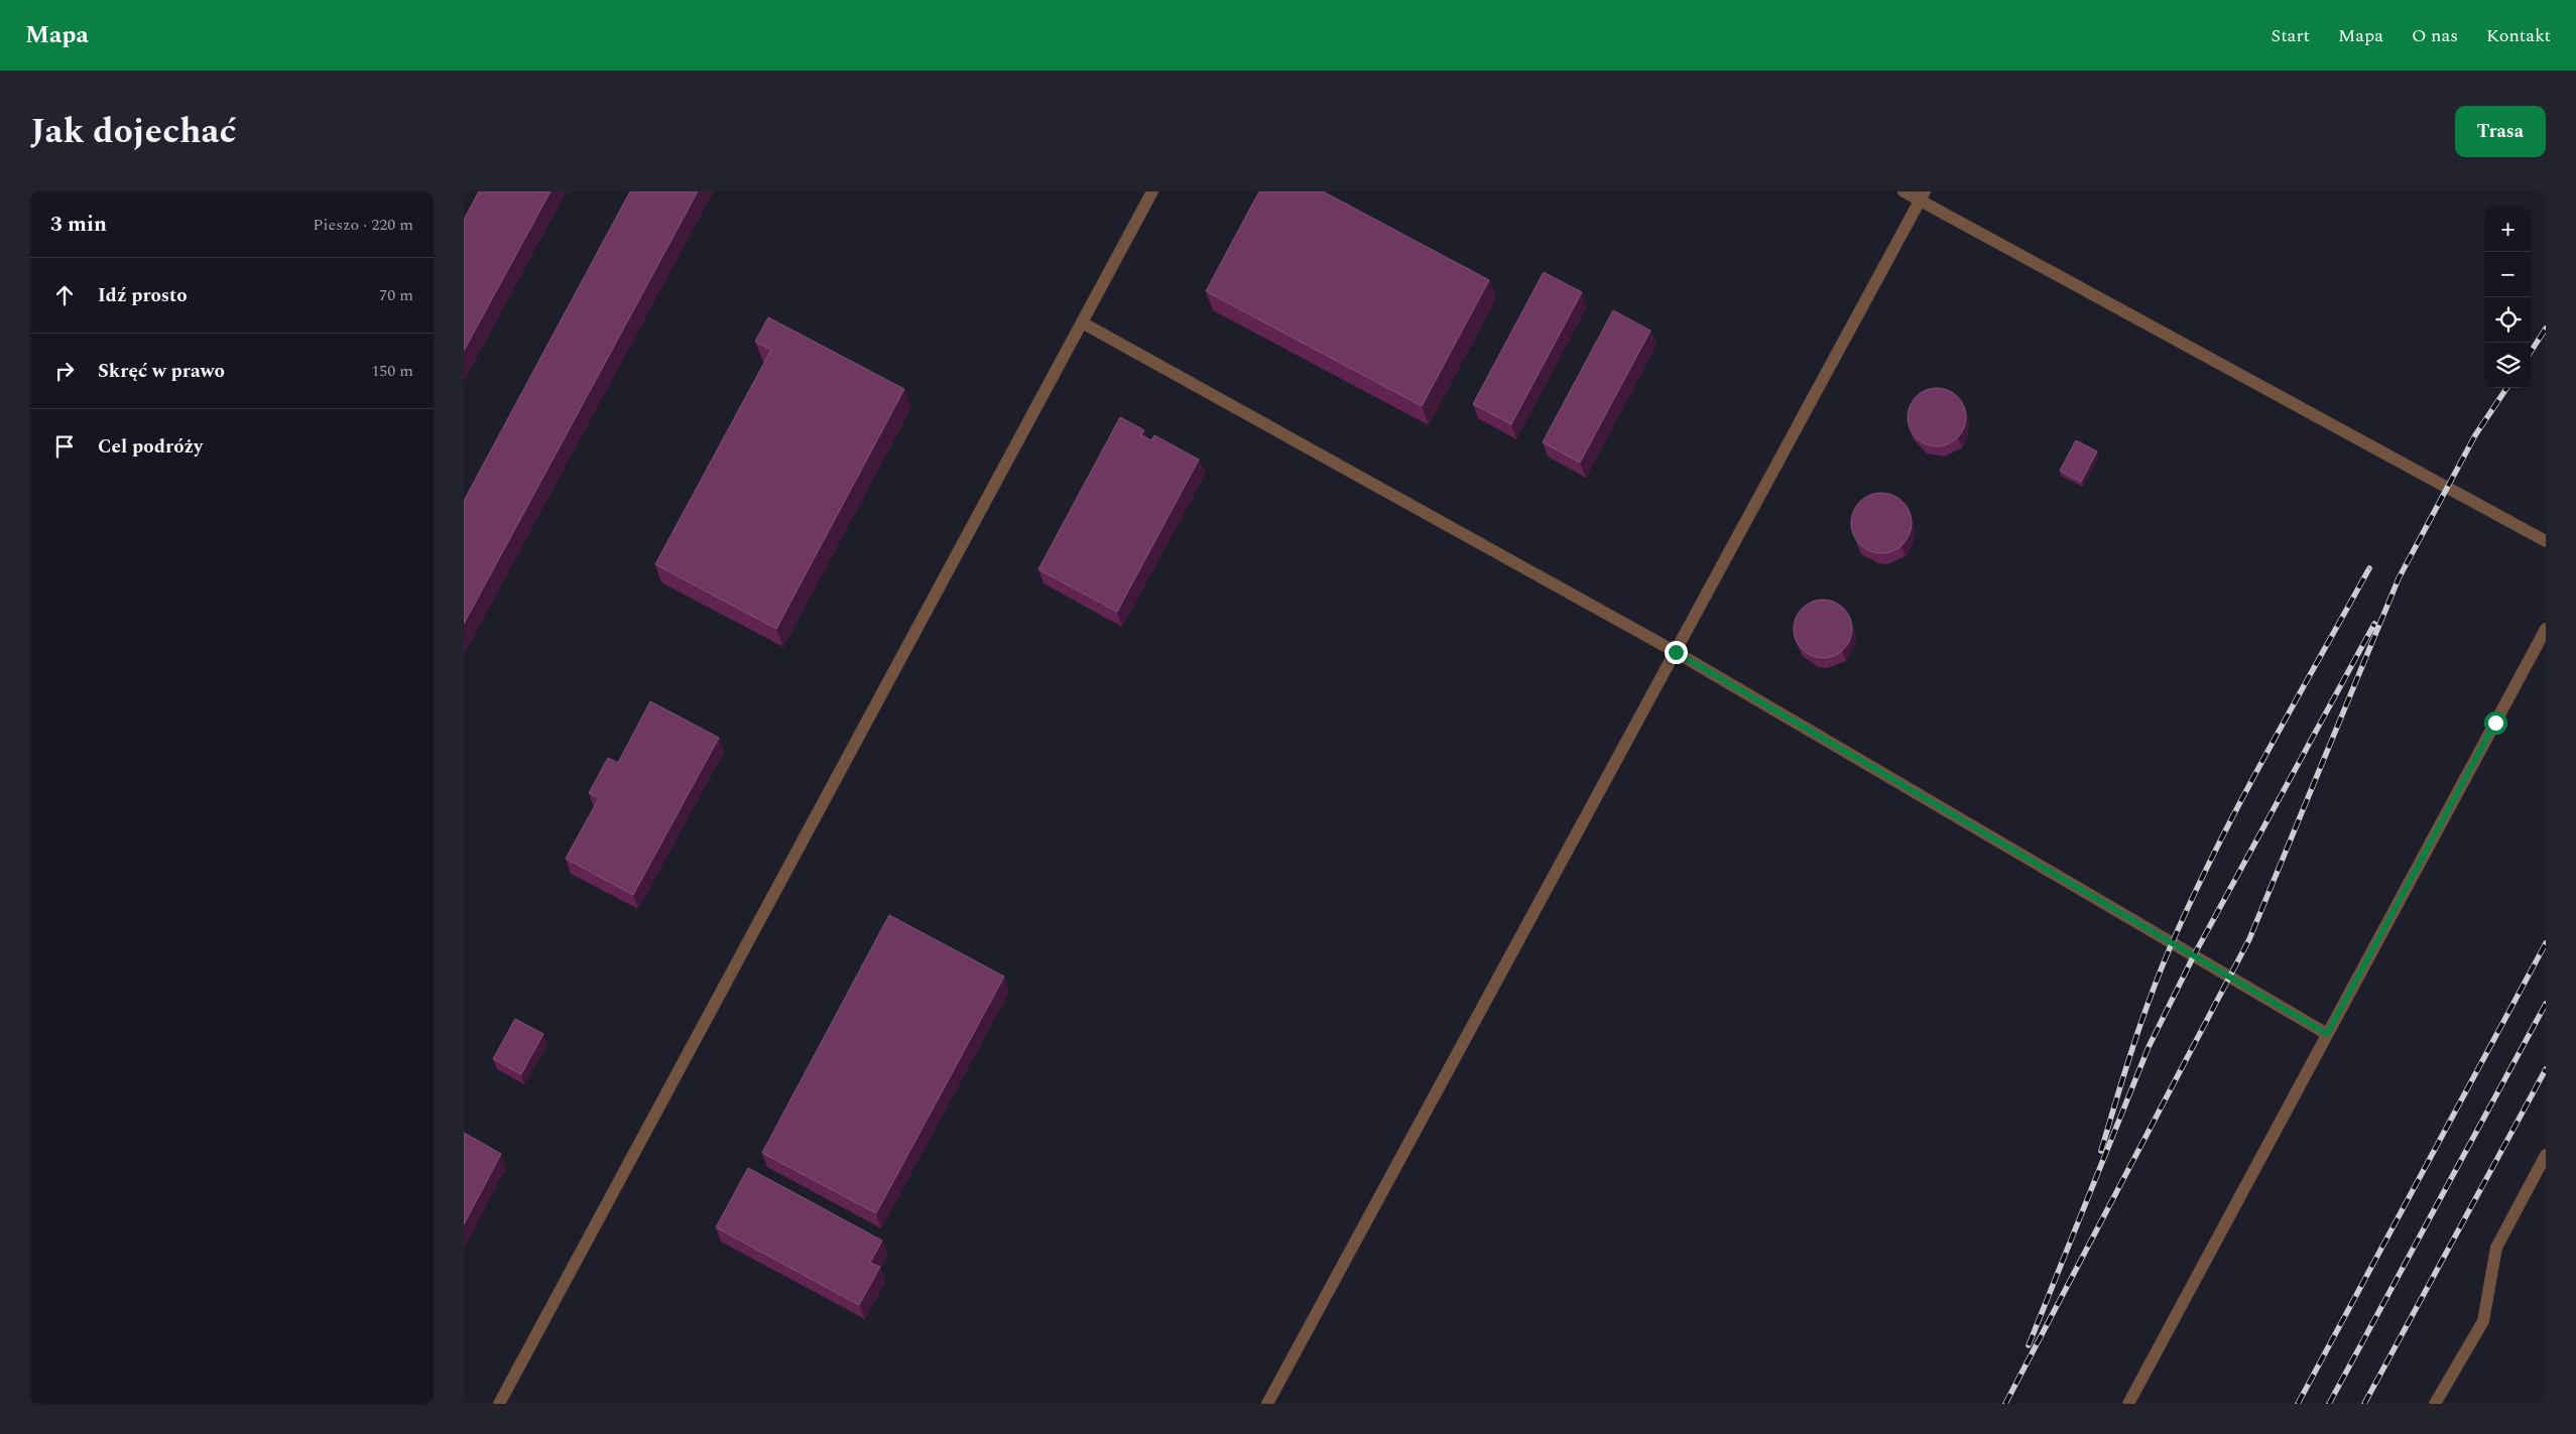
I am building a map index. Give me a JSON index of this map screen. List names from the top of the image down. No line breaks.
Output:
{"page":{"header":"Mapa","nav":["Start","Mapa","O nas","Kontakt"],"title":"Jak dojechać","buttons":"Trasa","heading":["3 min","Pieszo · 220 m"],"map_buttons":["+","−"],"list":[["Idź prosto","70 m"],["Skręć w prawo","150 m"],"Cel podróży"]}}
